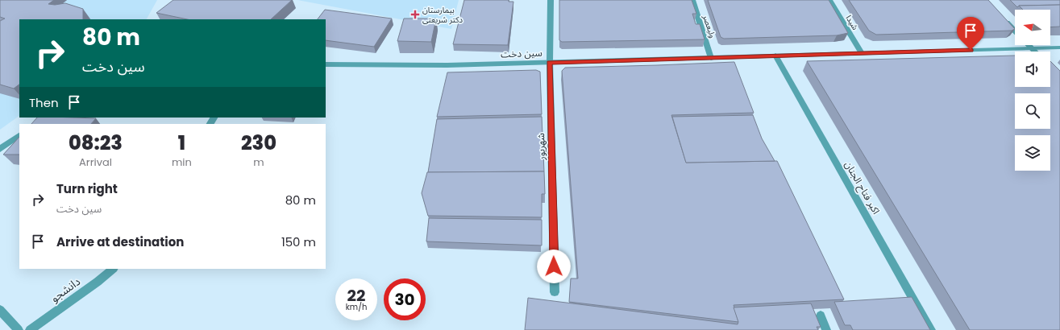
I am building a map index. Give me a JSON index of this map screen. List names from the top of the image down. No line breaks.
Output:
{"streets":{"street":["شیدا","ولیعصر","سین دخت","شهریور","اکبر فتاح الجنان","دانشجو"]},"crossings":[["شیدا","سین دخت"],["ولیعصر","سین دخت"],["سین دخت","شهریور"],["سین دخت","اکبر فتاح الجنان"]],"places":{"health":["بیمارستان دکتر شریعتی"]},"north":"left","page":{"turn":["80 m","سین دخت"],"then":"Then","eta":["08:23","Arrival","1","min","230","m"],"list":[{"name":"Turn right","note":"سین دخت","value":"80 m"},{"name":"Arrive at destination","value":"150 m"}],"speed":"22 km/h","limit":"30"}}
